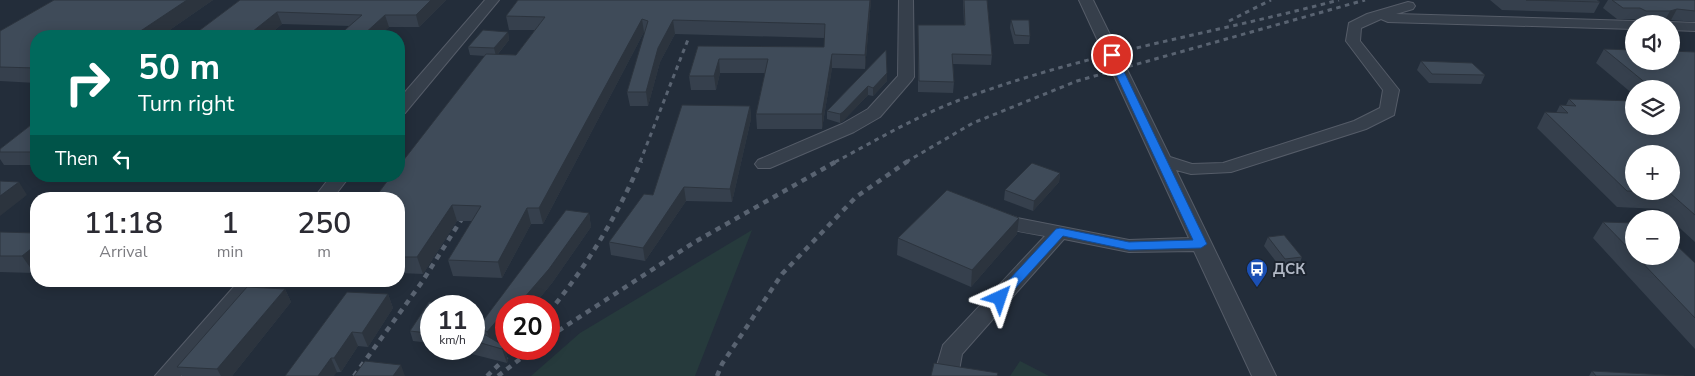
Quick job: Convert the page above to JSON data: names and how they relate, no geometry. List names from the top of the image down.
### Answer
{
  "places": {
    "bus stop": ["ДСК"]
  },
  "page": {
    "map_buttons": ["+", "−"],
    "turn": ["50 m", "Turn right"],
    "then": "Then",
    "eta": [
      "11:18",
      "Arrival",
      "1",
      "min",
      "250",
      "m"
    ],
    "speed": "11 km/h",
    "limit": "20"
  }
}
